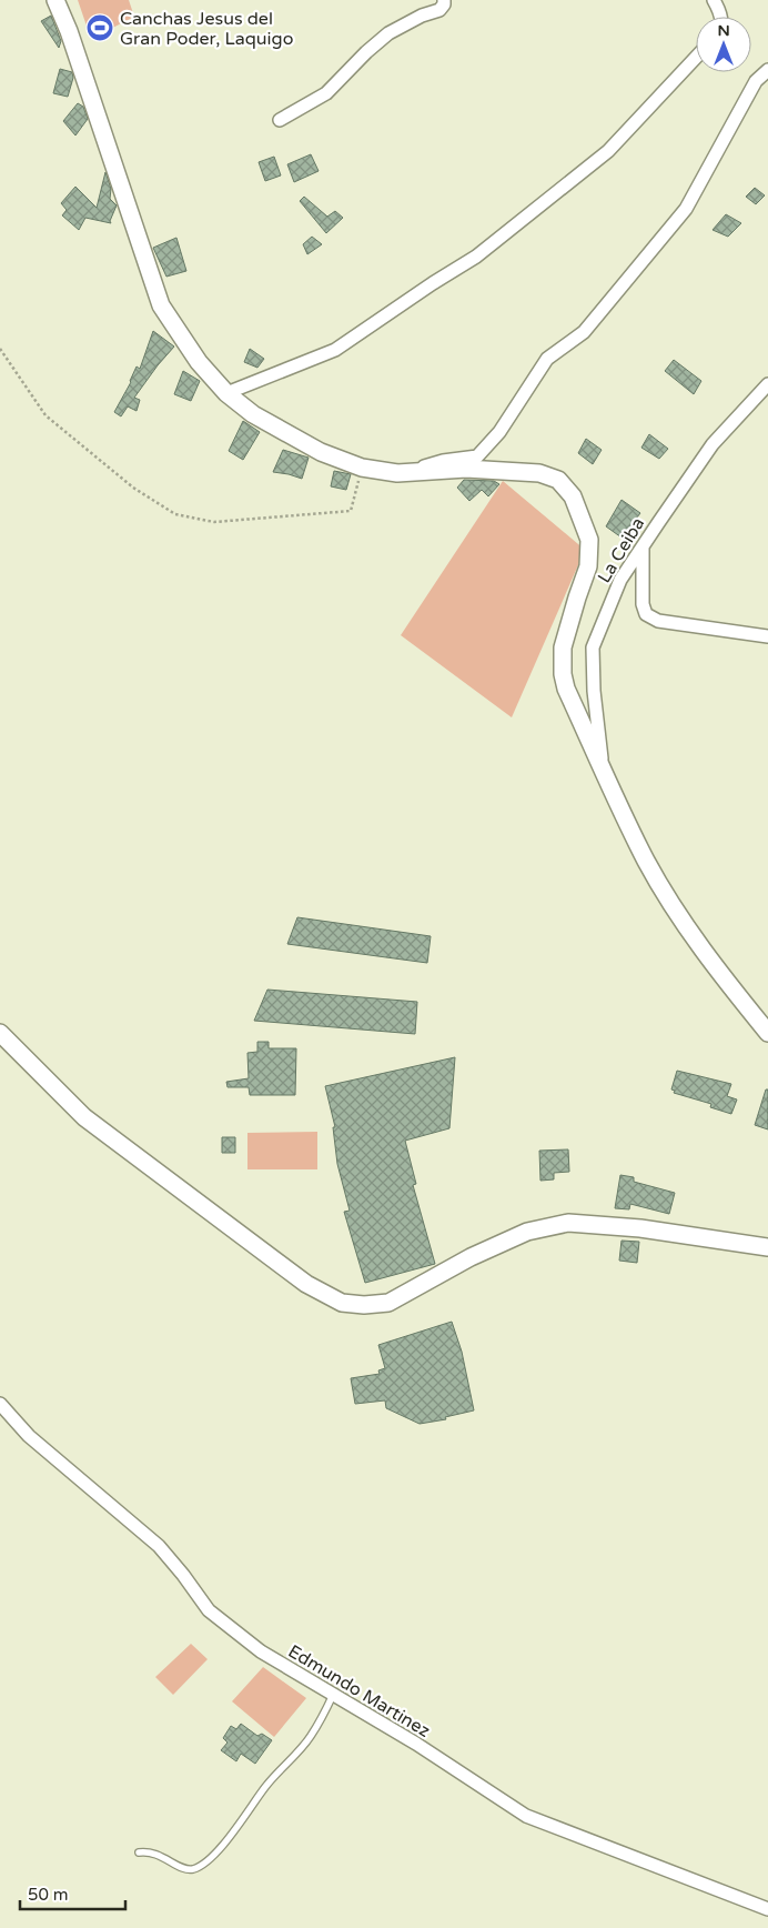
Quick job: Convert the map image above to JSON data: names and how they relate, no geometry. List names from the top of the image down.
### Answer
{
  "streets": {
    "street": ["La Ceiba", "Edmundo Martinez"]
  },
  "places": {
    "sports": ["Canchas Jesus del Gran Poder, Laquigo"]
  },
  "scale_bar": "50 m",
  "north": "top"
}
